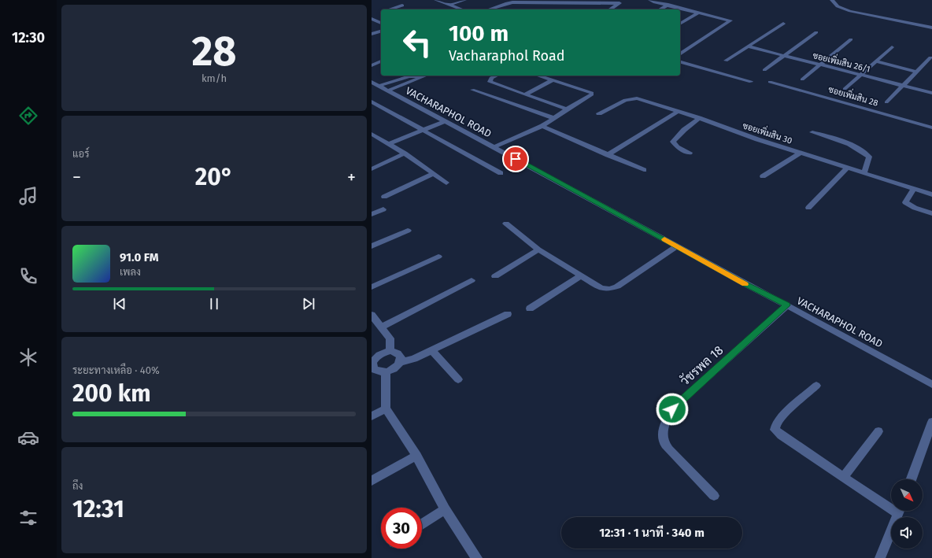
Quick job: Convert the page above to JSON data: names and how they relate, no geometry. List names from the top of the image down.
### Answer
{
  "streets": {
    "street": [
      "ซอยเพิ่มสิน 26/1",
      "ซอยเพิ่มสิน 28",
      "VACHARAPHOL ROAD",
      "ซอยเพิ่มสิน 30",
      "วัชรพล 18"
    ]
  },
  "crossings": [
    ["VACHARAPHOL ROAD", "วัชรพล 18"]
  ],
  "north": "bottom right",
  "page": {
    "tabs": "12:30",
    "tile": [
      ["28", "km/h"],
      "แอร์",
      ["ระยะทางเหลือ · 40%", "200 km"],
      ["ถึง", "12:31"]
    ],
    "turn": ["100 m", "Vacharaphol Road"],
    "heat": ["−", "20°", "+"],
    "song": ["91.0 FM", "เพลง"],
    "limit": "30",
    "trip": "12:31 · 1 นาที · 340 m"
  }
}
